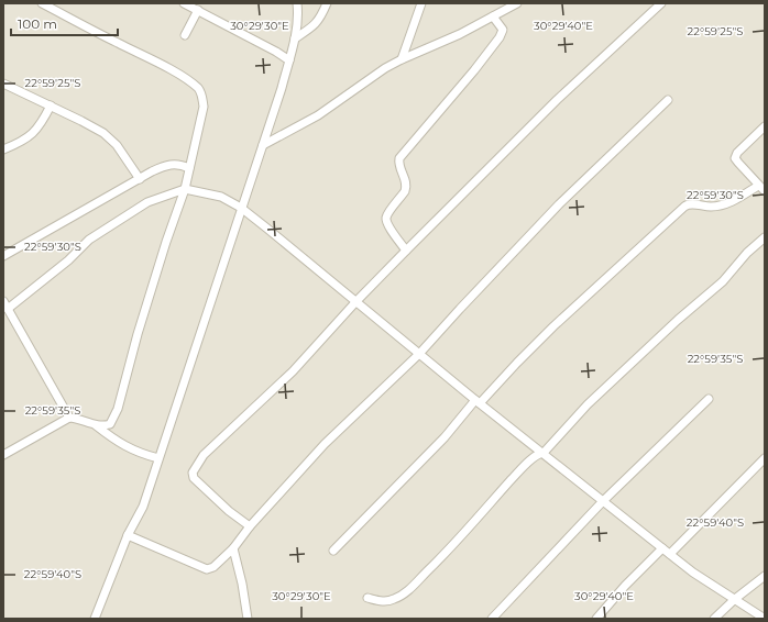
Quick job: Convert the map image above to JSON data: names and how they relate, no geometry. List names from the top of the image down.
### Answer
{
  "scale_bar": "100 m",
  "coordinates": [
    "30°29'30\"E",
    "30°29'40\"E",
    "22°59'25\"S",
    "22°59'30\"S",
    "22°59'35\"S",
    "22°59'40\"S"
  ]
}
